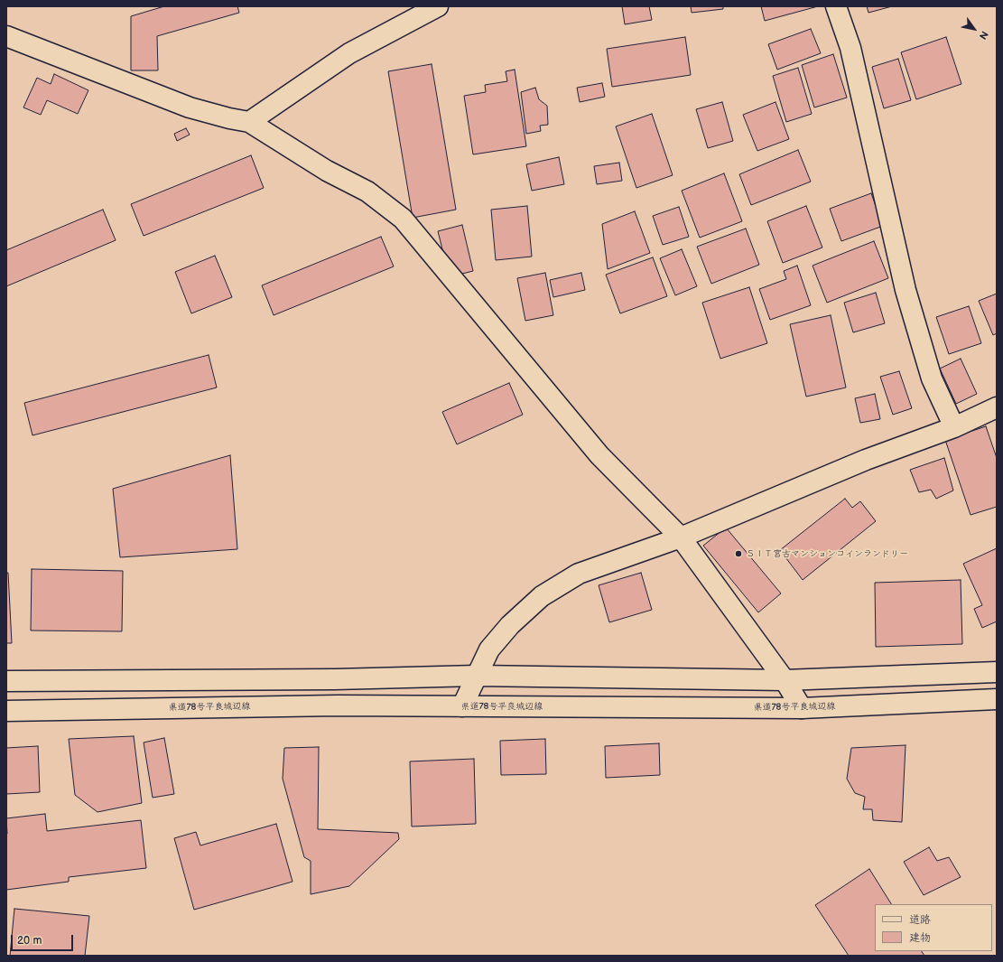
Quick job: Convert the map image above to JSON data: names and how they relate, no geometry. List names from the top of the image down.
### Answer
{
  "streets": {
    "street": ["県道78号平良城辺線"]
  },
  "places": ["ＳＩＴ宮古マンションコインランドリー"],
  "legend": ["道路", "建物"],
  "scale_bar": "20 m",
  "north": "bottom right"
}
